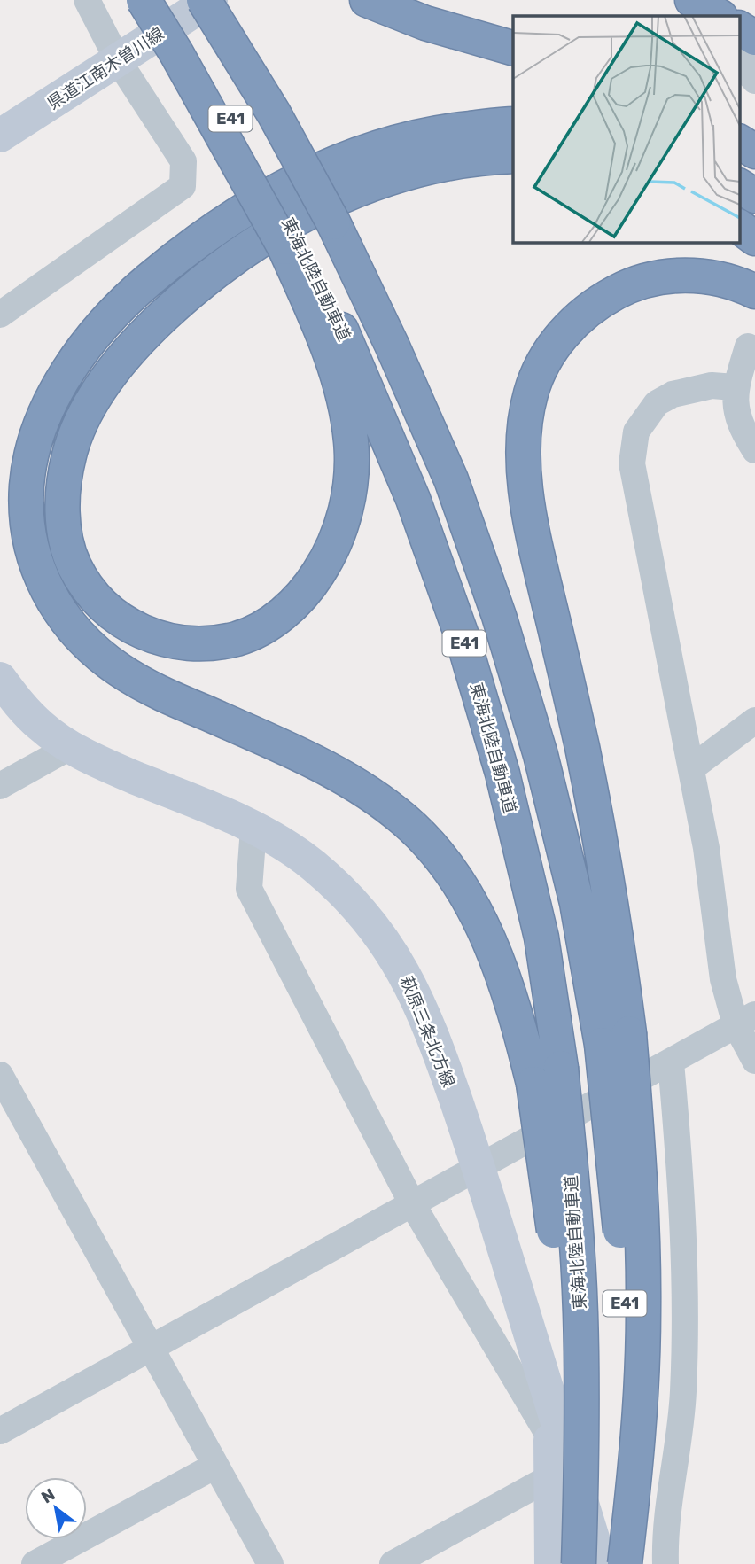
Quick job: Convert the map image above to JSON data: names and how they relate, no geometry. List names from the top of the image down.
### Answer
{
  "streets": {
    "highway": ["E41", "東海北陸自動車道"],
    "main road": ["県道江南木曽川線", "萩原三条北方線"]
  },
  "north": "top left"
}
